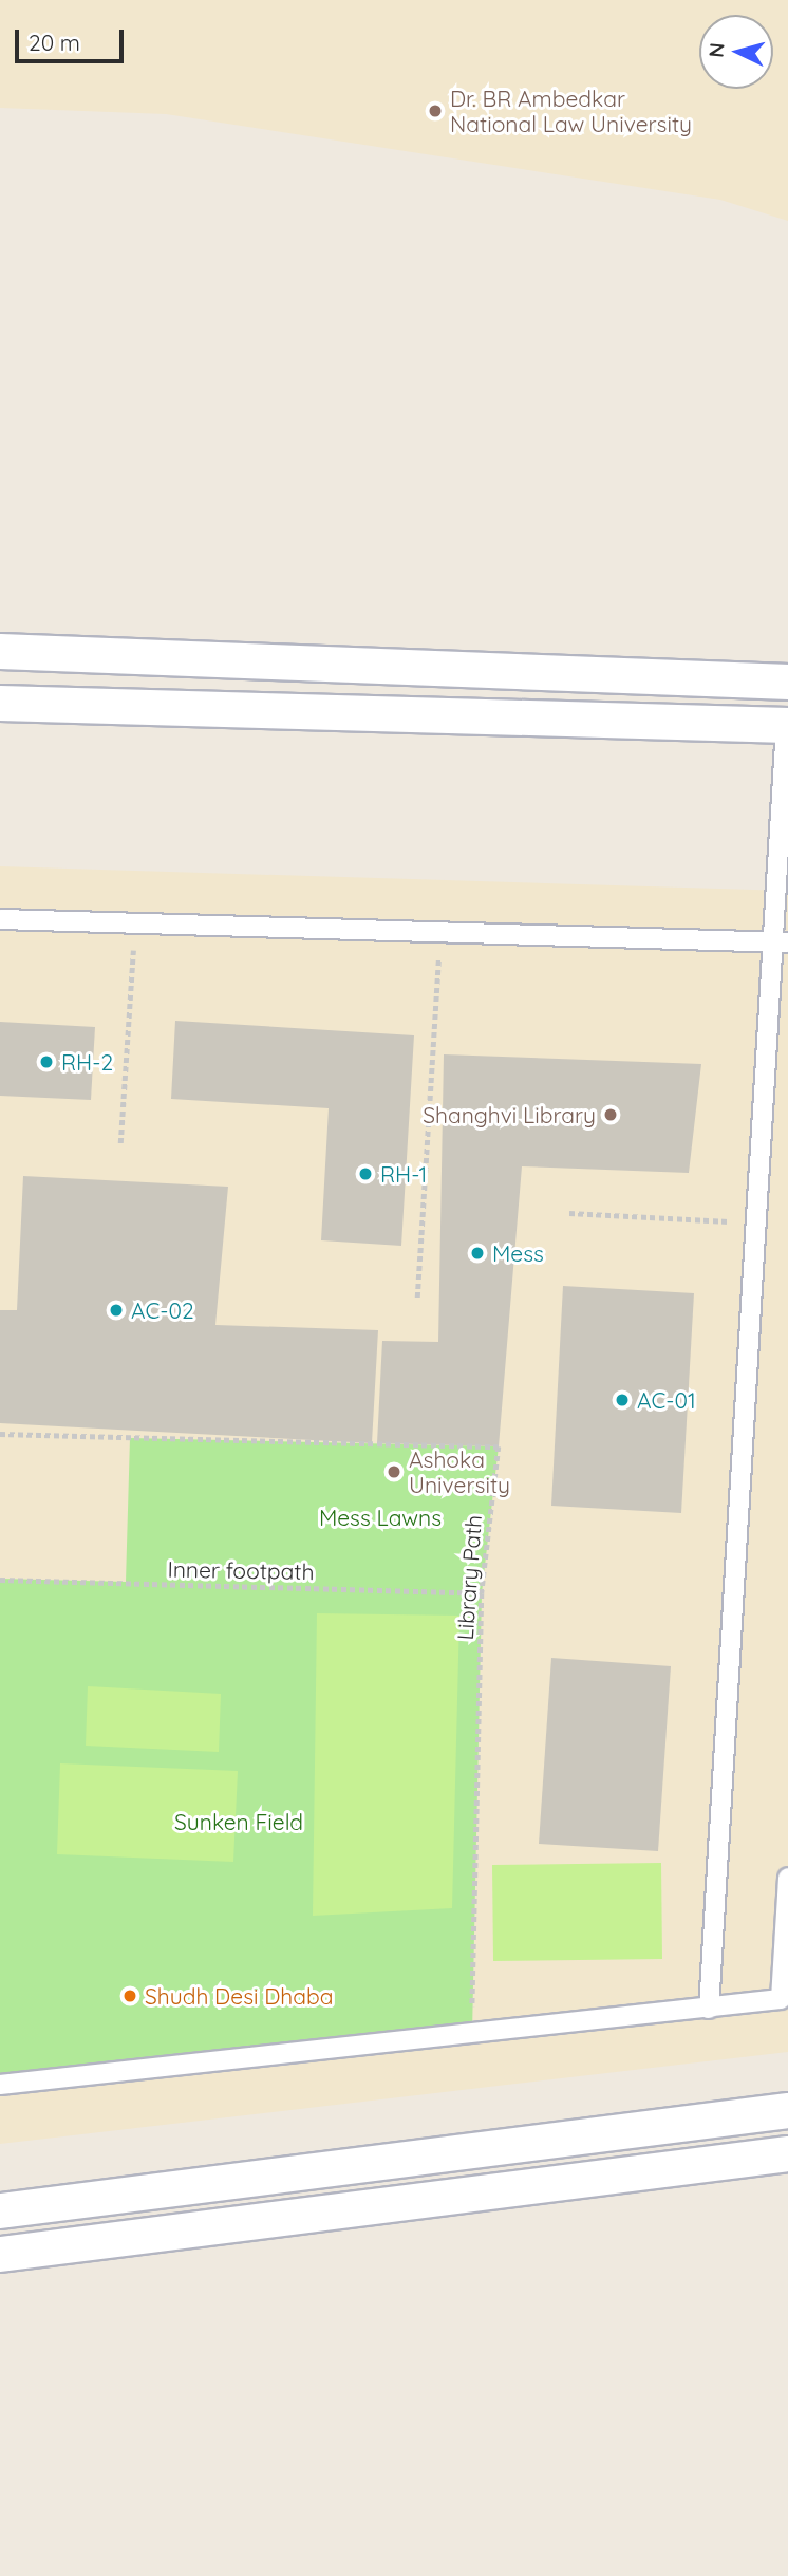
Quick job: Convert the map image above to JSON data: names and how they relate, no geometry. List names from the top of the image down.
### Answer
{
  "streets": {
    "path": ["Inner footpath", "Library Path"]
  },
  "crossings": [
    ["Inner footpath", "Library Path"]
  ],
  "parks": ["Mess Lawns", "Sunken Field"],
  "places": [
    "Dr. BR Ambedkar National Law University",
    "RH-2",
    "Shanghvi Library",
    "RH-1",
    "Mess",
    "AC-02",
    "AC-01",
    "Ashoka University",
    "Shudh Desi Dhaba"
  ],
  "scale_bar": "20 m",
  "north": "left"
}
